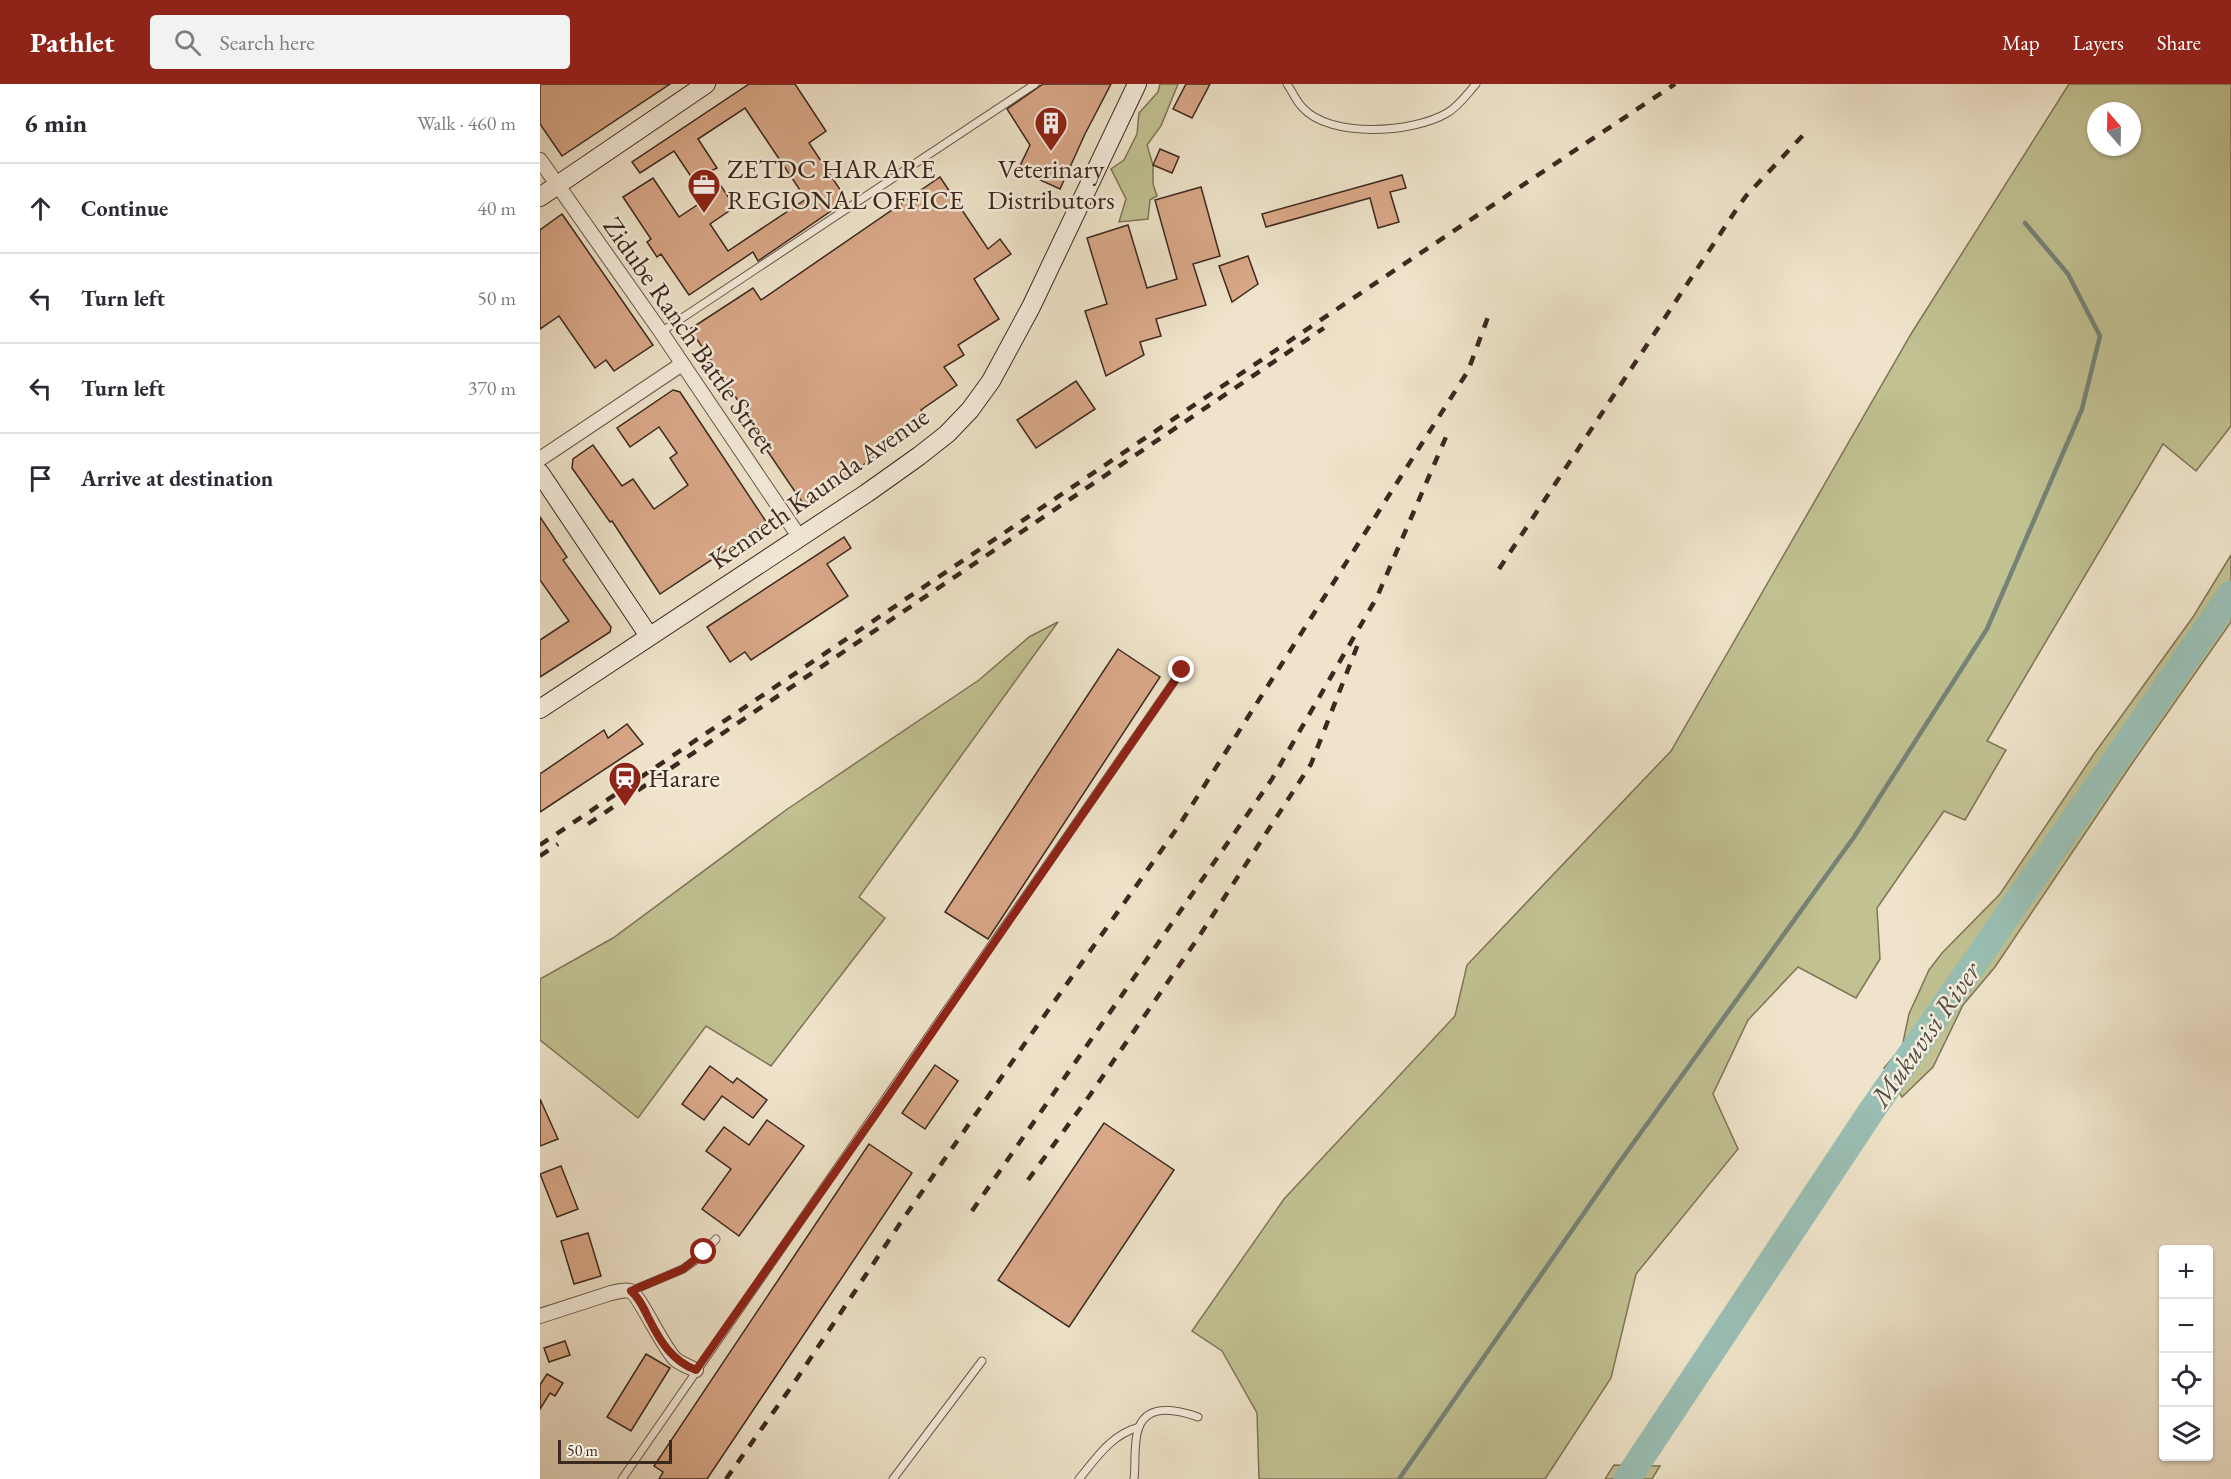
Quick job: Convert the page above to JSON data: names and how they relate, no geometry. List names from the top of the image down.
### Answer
{
  "streets": {
    "main road": ["Kenneth Kaunda Avenue"],
    "street": ["Zidube Ranch Battle Street"]
  },
  "crossings": [
    ["Zidube Ranch Battle Street", "Kenneth Kaunda Avenue"]
  ],
  "water": ["Mukuvisi River"],
  "places": {
    "building": ["Veterinary Distributors"],
    "office": ["ZETDC HARARE REGIONAL OFFICE"],
    "station": ["Harare"]
  },
  "scale_bar": "50 m",
  "north": "top",
  "page": {
    "header": "Pathlet",
    "search": "Search here",
    "nav": ["Map", "Layers", "Share"],
    "heading": ["6 min", "Walk · 460 m"],
    "list": [
      ["Continue", "40 m"],
      ["Turn left", "50 m"],
      ["Turn left", "370 m"],
      "Arrive at destination"
    ],
    "map_buttons": ["+", "−"],
    "scale": "50 m"
  }
}
